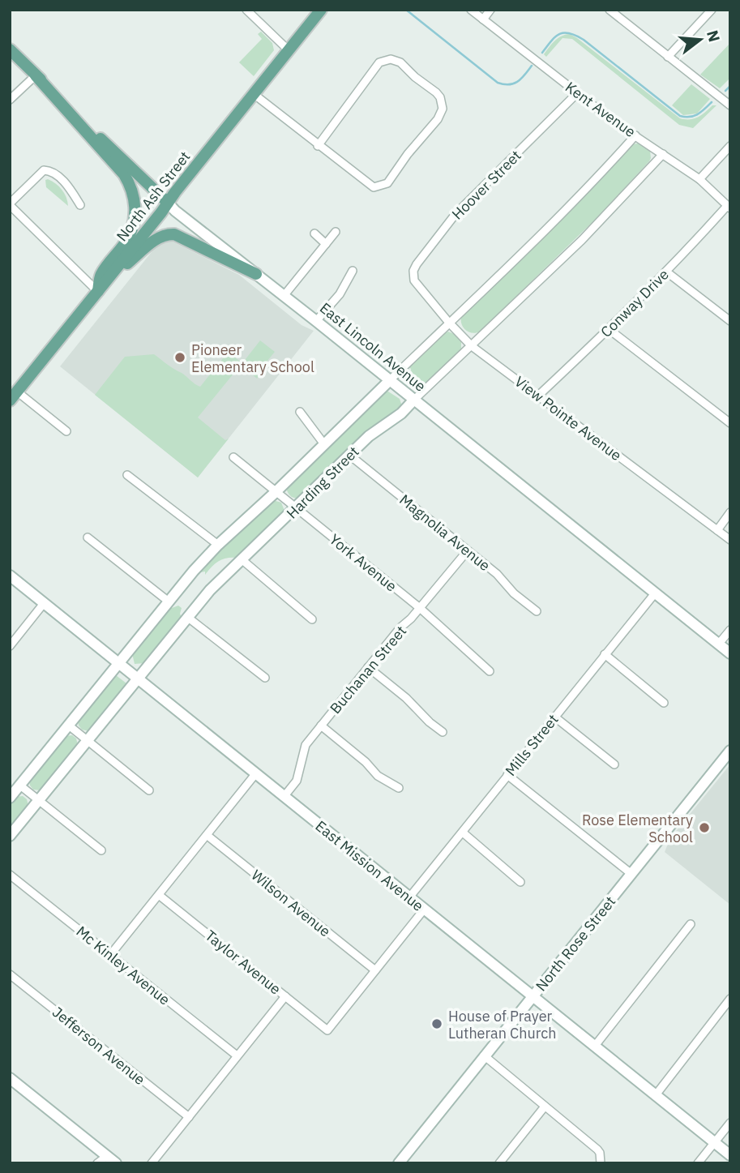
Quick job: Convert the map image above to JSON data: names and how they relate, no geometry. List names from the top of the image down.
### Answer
{
  "streets": {
    "main road": [
      "North Ash Street",
      "East Lincoln Avenue",
      "Harding Street",
      "East Mission Avenue",
      "North Rose Street"
    ],
    "street": [
      "Kent Avenue",
      "Hoover Street",
      "Conway Drive",
      "View Pointe Avenue",
      "Magnolia Avenue",
      "York Avenue",
      "Buchanan Street",
      "Mills Street",
      "Wilson Avenue",
      "Taylor Avenue",
      "Mc Kinley Avenue",
      "Jefferson Avenue"
    ]
  },
  "crossings": [
    ["Kent Avenue", "Hoover Street"],
    ["Kent Avenue", "Conway Drive"],
    ["Kent Avenue", "Harding Street"],
    ["Hoover Street", "View Pointe Avenue"],
    ["North Ash Street", "East Lincoln Avenue"],
    ["Conway Drive", "View Pointe Avenue"],
    ["East Lincoln Avenue", "Harding Street"],
    ["East Lincoln Avenue", "Mills Street"],
    ["View Pointe Avenue", "Harding Street"],
    ["Harding Street", "Magnolia Avenue"],
    ["Harding Street", "York Avenue"],
    ["Harding Street", "East Mission Avenue"],
    ["Magnolia Avenue", "Buchanan Street"],
    ["York Avenue", "Buchanan Street"],
    ["Buchanan Street", "East Mission Avenue"],
    ["Mills Street", "East Mission Avenue"],
    ["East Mission Avenue", "North Rose Street"],
    ["Wilson Avenue", "Taylor Avenue"]
  ],
  "places": ["Pioneer Elementary School", "Rose Elementary School", "House of Prayer Lutheran Church"],
  "north": "right"
}
